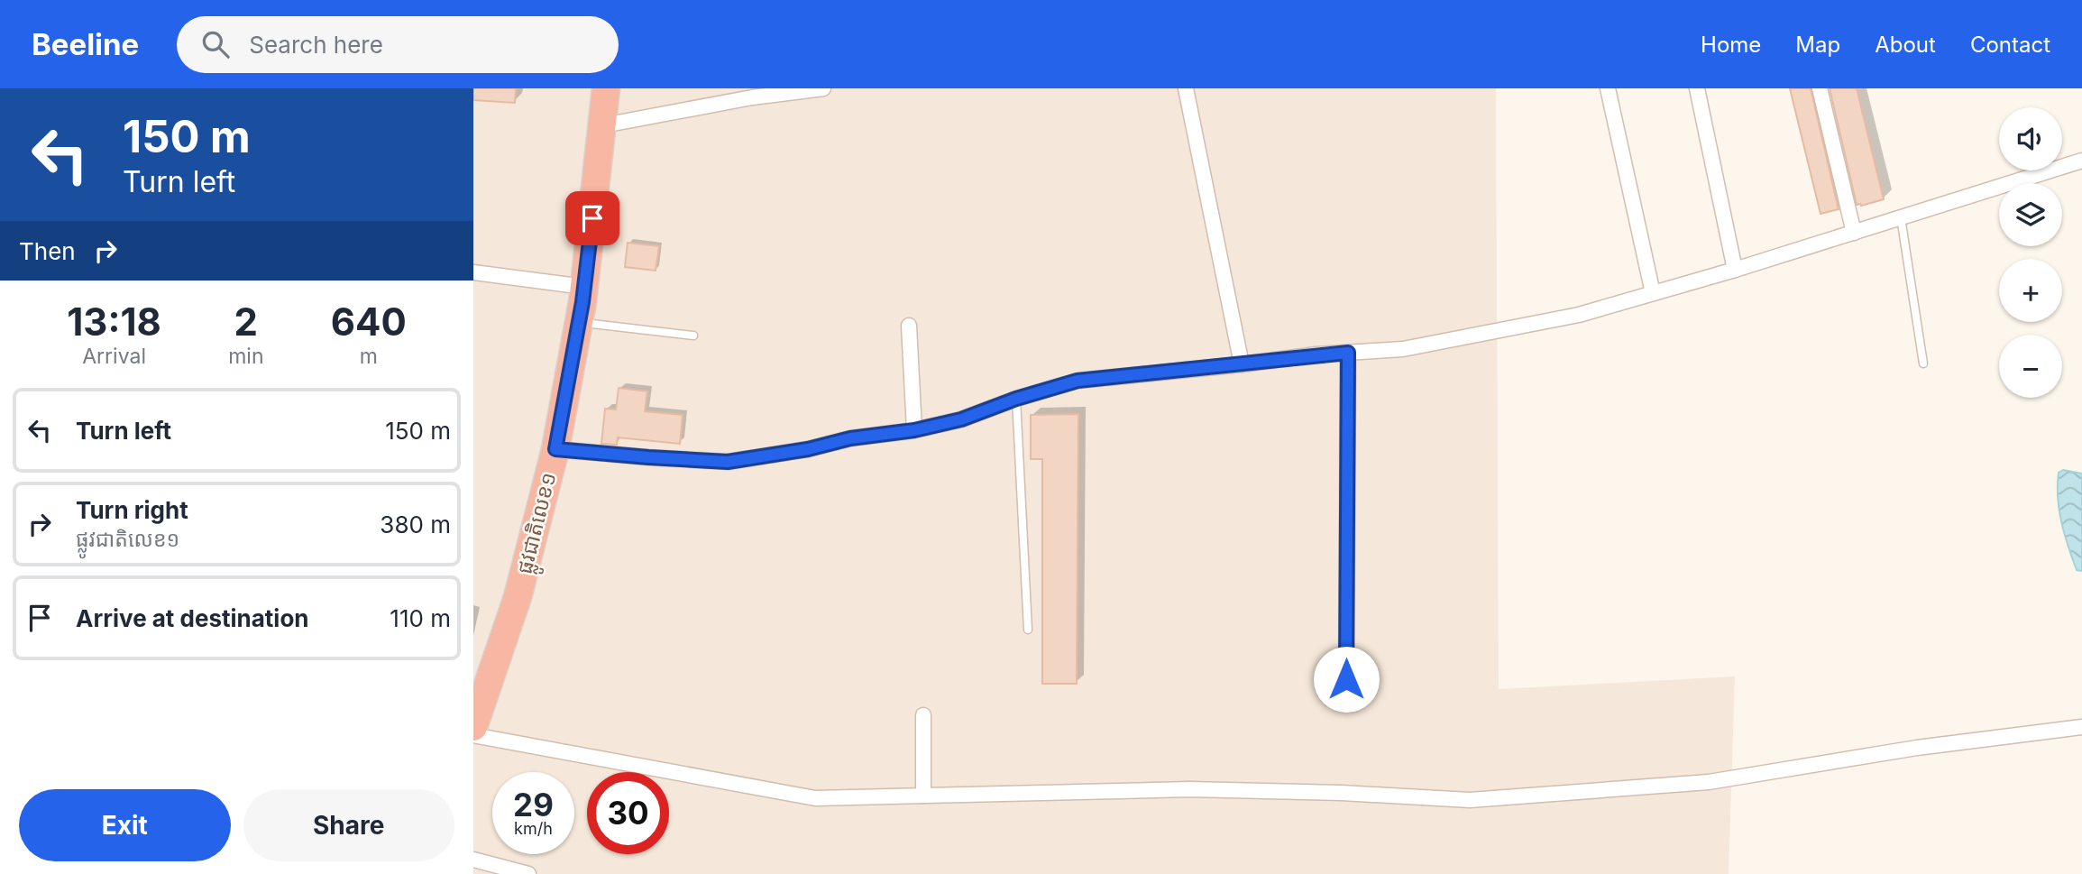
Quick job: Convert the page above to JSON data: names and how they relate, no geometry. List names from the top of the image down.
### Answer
{
  "streets": {
    "highway": ["ផ្លូវជាតិលេខ១"]
  },
  "page": {
    "header": "Beeline",
    "search": "Search here",
    "nav": [
      "Home",
      "Map",
      "About",
      "Contact"
    ],
    "turn": ["150 m", "Turn left"],
    "map_buttons": ["+", "−"],
    "then": "Then",
    "eta": [
      "13:18",
      "Arrival",
      "2",
      "min",
      "640",
      "m"
    ],
    "list": [
      {
        "name": "Turn left",
        "value": "150 m"
      },
      {
        "name": "Turn right",
        "note": "ផ្លូវជាតិលេខ១",
        "value": "380 m"
      },
      {
        "name": "Arrive at destination",
        "value": "110 m"
      }
    ],
    "speed": "29 km/h",
    "limit": "30",
    "buttons": ["Exit", "Share"]
  }
}
